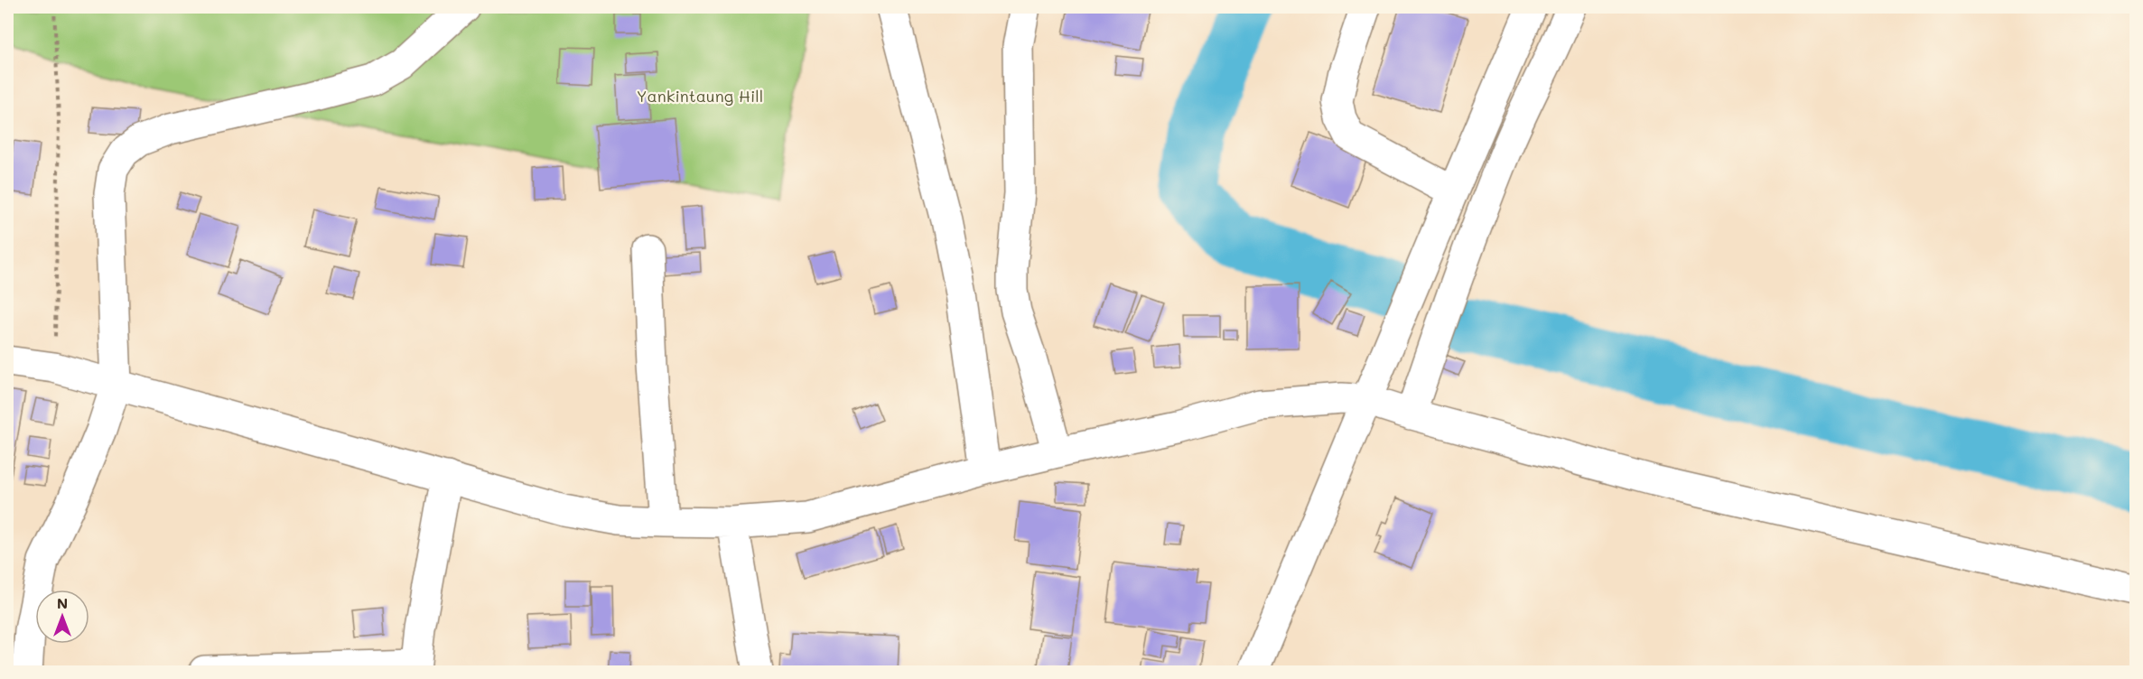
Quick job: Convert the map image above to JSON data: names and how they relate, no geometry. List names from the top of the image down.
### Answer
{
  "parks": ["Yankintaung Hill"],
  "north": "top"
}
